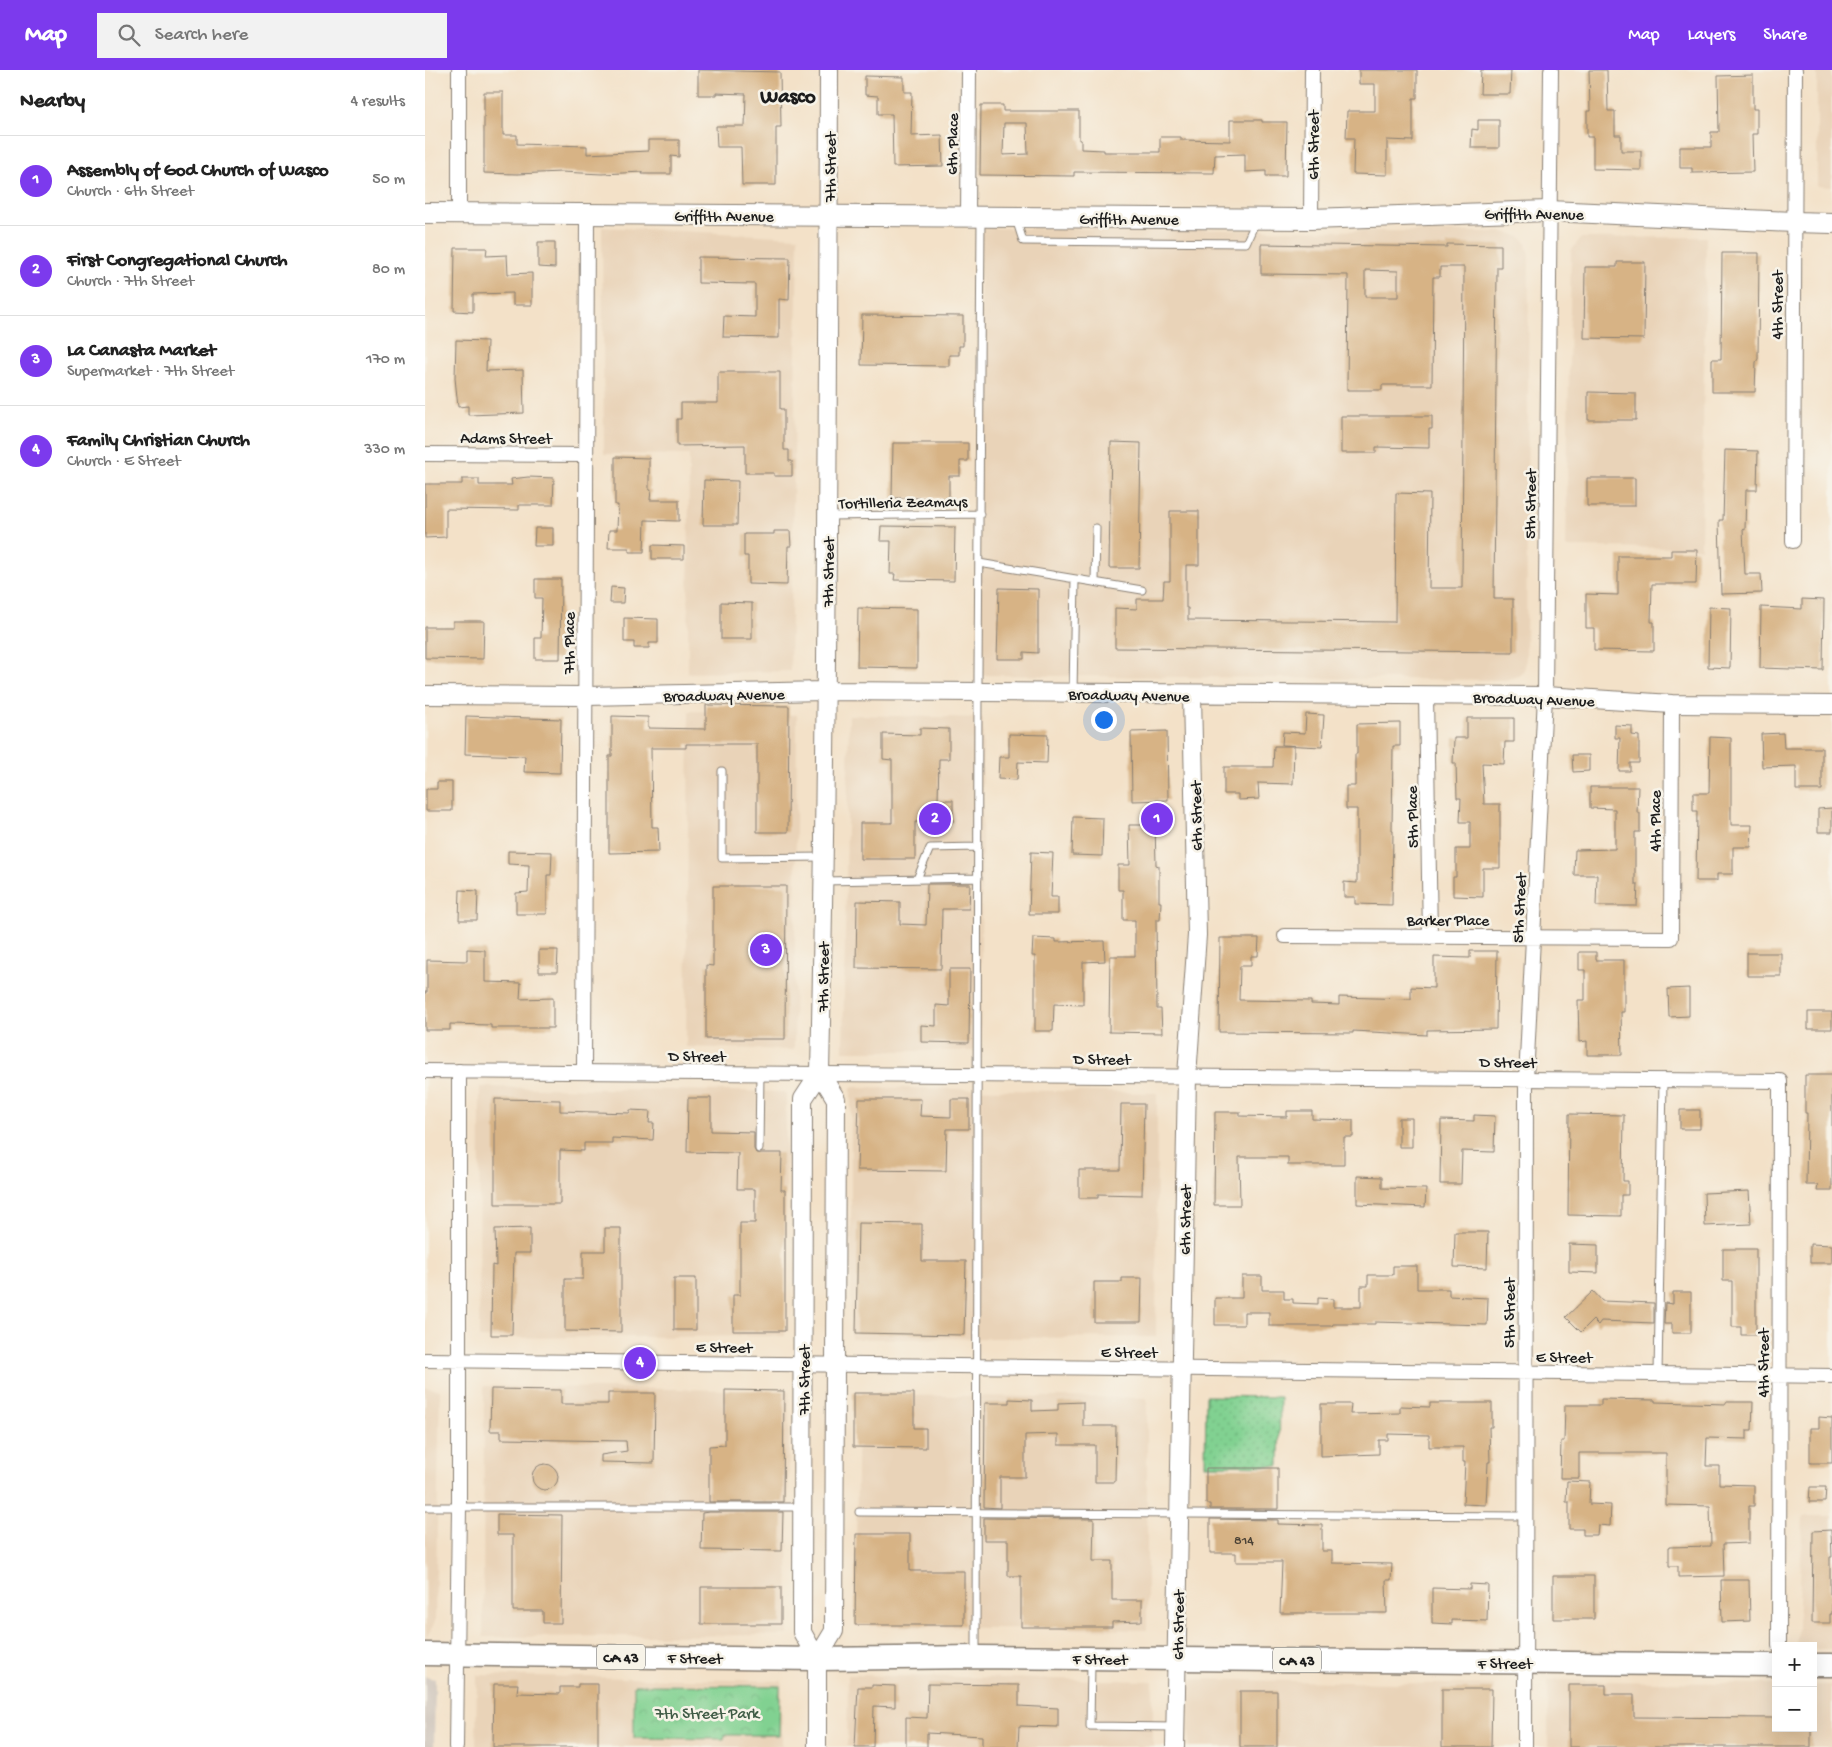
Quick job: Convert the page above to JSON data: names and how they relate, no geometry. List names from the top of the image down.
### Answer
{
  "streets": {
    "main road": ["Griffith Avenue", "CA 43", "F Street"],
    "street": [
      "6th Place",
      "6th Street",
      "7th Street",
      "4th Street",
      "Adams Street",
      "5th Street",
      "7th Place",
      "Broadway Avenue",
      "5th Place",
      "4th Place",
      "Barker Place",
      "D Street",
      "E Street"
    ],
    "lane": ["Tortilleria Zeamays"]
  },
  "crossings": [
    ["6th Place", "Griffith Avenue"],
    ["6th Street", "Griffith Avenue"],
    ["6th Street", "Broadway Avenue"],
    ["6th Street", "D Street"],
    ["6th Street", "E Street"],
    ["6th Street", "F Street"],
    ["7th Street", "Griffith Avenue"],
    ["7th Street", "Tortilleria Zeamays"],
    ["7th Street", "Broadway Avenue"],
    ["7th Street", "D Street"],
    ["7th Street", "E Street"],
    ["7th Street", "F Street"],
    ["Griffith Avenue", "4th Street"],
    ["Griffith Avenue", "5th Street"],
    ["Griffith Avenue", "7th Place"],
    ["4th Street", "D Street"],
    ["4th Street", "E Street"],
    ["Adams Street", "7th Place"],
    ["5th Street", "Broadway Avenue"],
    ["5th Street", "Barker Place"],
    ["5th Street", "D Street"],
    ["5th Street", "E Street"],
    ["5th Street", "F Street"],
    ["7th Place", "Broadway Avenue"],
    ["7th Place", "D Street"],
    ["Broadway Avenue", "5th Place"],
    ["Broadway Avenue", "4th Place"],
    ["5th Place", "Barker Place"],
    ["4th Place", "Barker Place"]
  ],
  "districts": ["Wasco"],
  "parks": ["7th Street Park"],
  "house_numbers": ["814"],
  "page": {
    "header": "Map",
    "search": "Search here",
    "nav": ["Map", "Layers", "Share"],
    "heading": ["Nearby", "4 results"],
    "list": [
      {
        "mark": "1",
        "name": "Assembly of God Church of Wasco",
        "note": "Church · 6th Street",
        "value": "50 m"
      },
      {
        "mark": "2",
        "name": "First Congregational Church",
        "note": "Church · 7th Street",
        "value": "80 m"
      },
      {
        "mark": "3",
        "name": "La Canasta Market",
        "note": "Supermarket · 7th Street",
        "value": "170 m"
      },
      {
        "mark": "4",
        "name": "Family Christian Church",
        "note": "Church · E Street",
        "value": "330 m"
      }
    ],
    "pins": [
      "1",
      "2",
      "3",
      "4"
    ],
    "map_buttons": ["+", "−"]
  }
}
